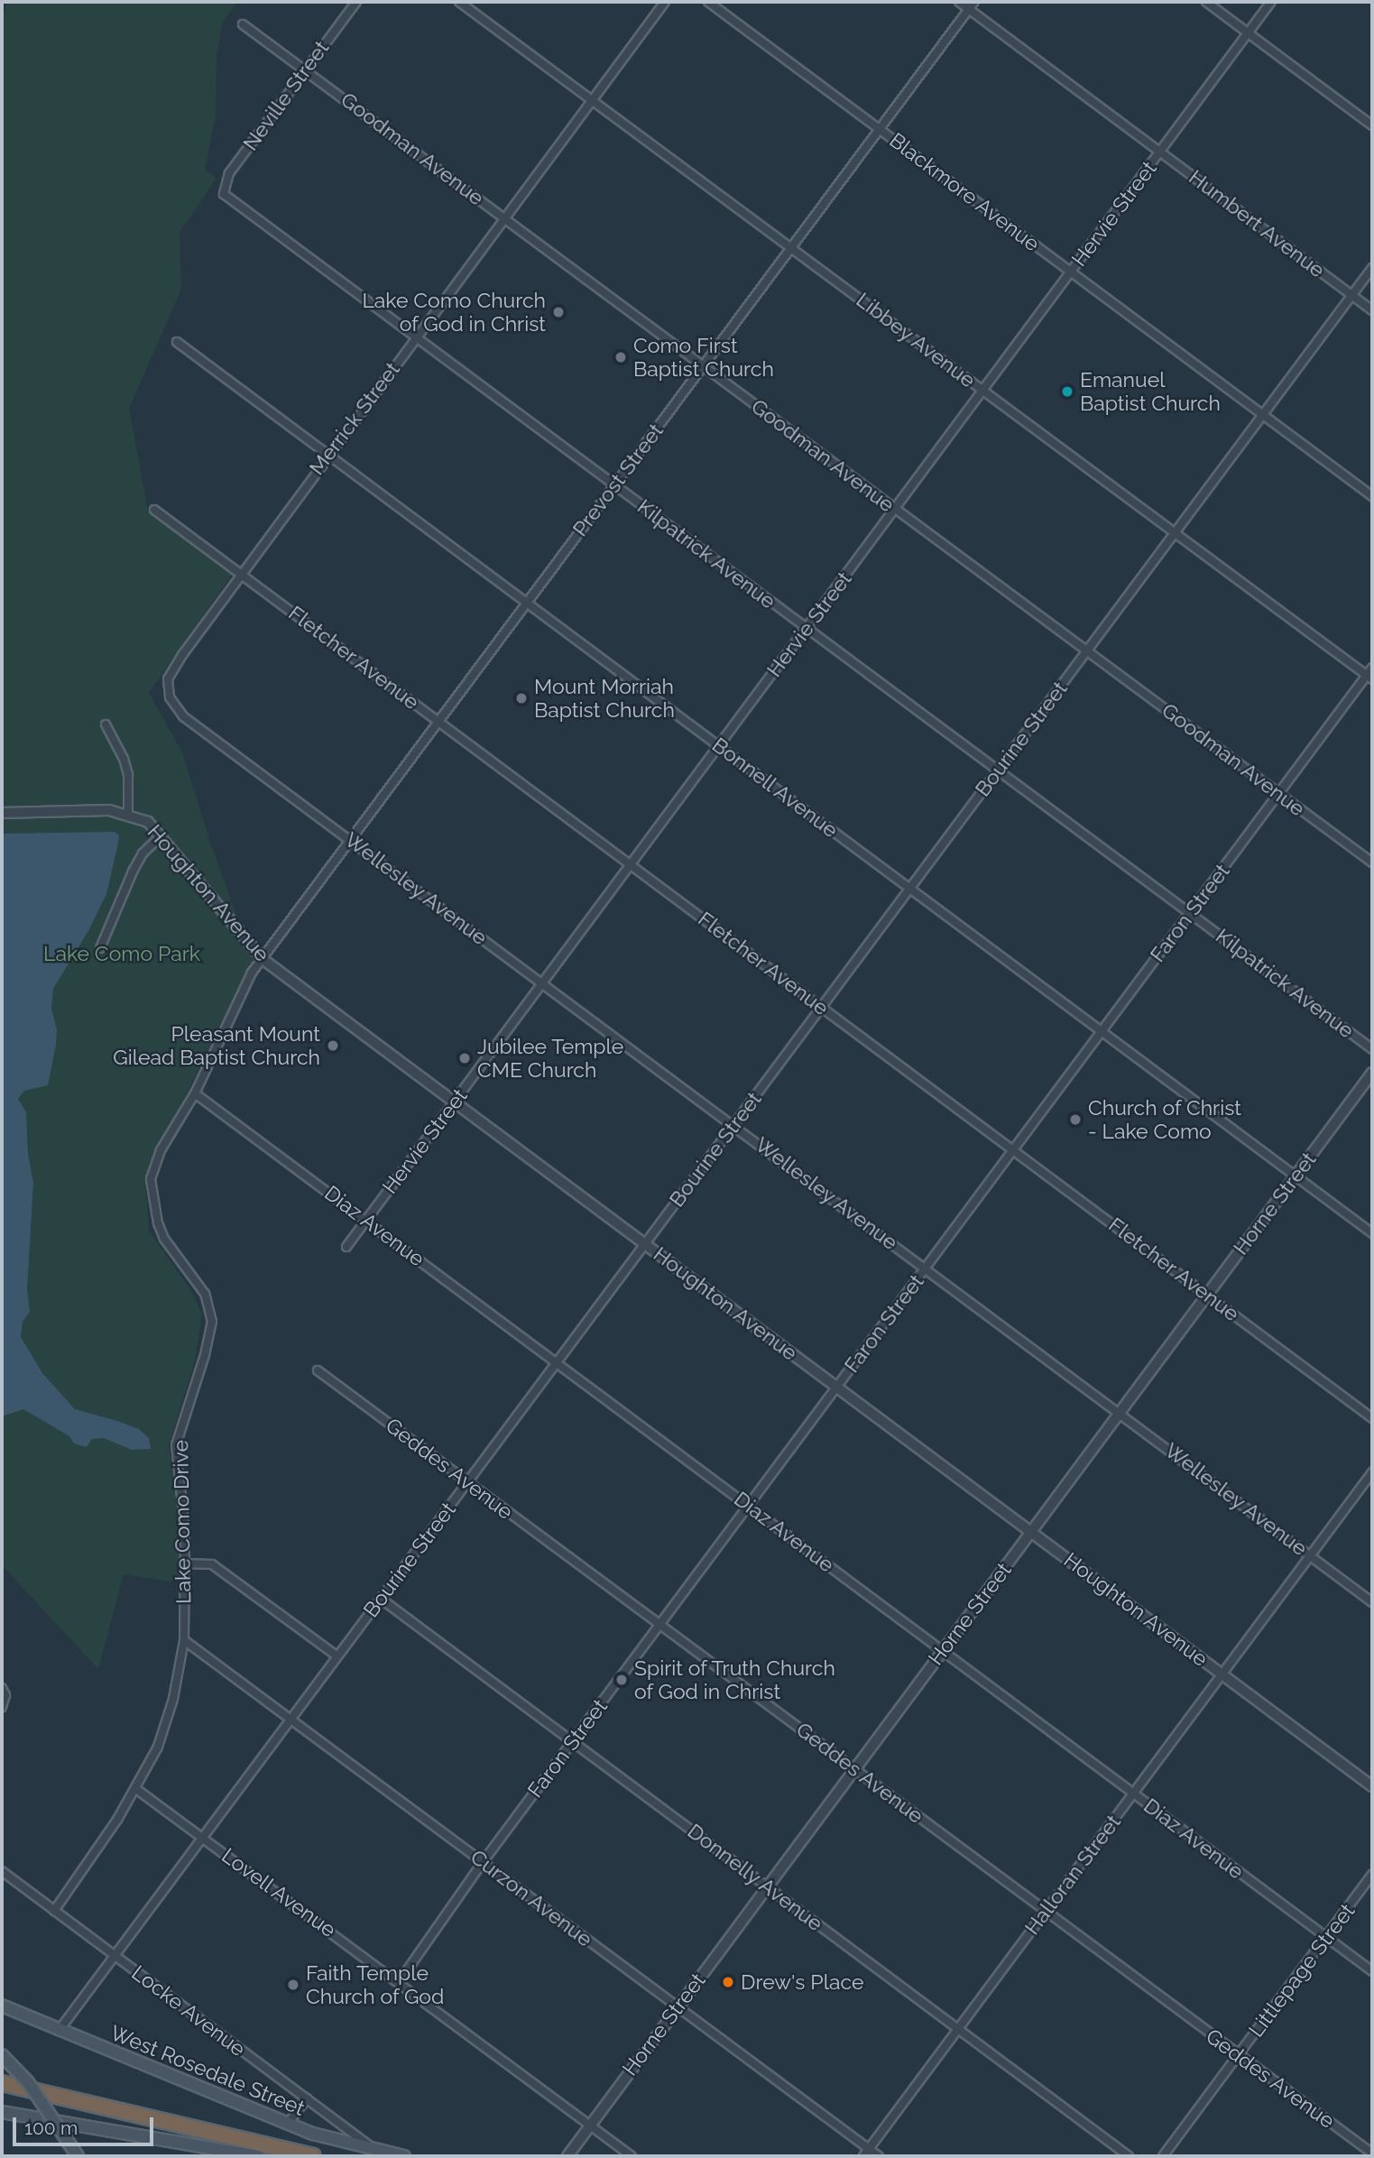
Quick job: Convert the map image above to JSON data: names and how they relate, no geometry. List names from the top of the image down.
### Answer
{
  "streets": {
    "main road": ["West Rosedale Street"],
    "street": [
      "Neville Street",
      "Goodman Avenue",
      "Blackmore Avenue",
      "Hervie Street",
      "Humbert Avenue",
      "Libbey Avenue",
      "Merrick Street",
      "Prevost Street",
      "Kilpatrick Avenue",
      "Fletcher Avenue",
      "Bourine Street",
      "Bonnell Avenue",
      "Wellesley Avenue",
      "Houghton Avenue",
      "Faron Street",
      "Horne Street",
      "Diaz Avenue",
      "Geddes Avenue",
      "Lake Como Drive",
      "Halloran Street",
      "Donnelly Avenue",
      "Lovell Avenue",
      "Curzon Avenue",
      "Littlepage Street",
      "Locke Avenue"
    ]
  },
  "crossings": [
    ["Neville Street", "Goodman Avenue"],
    ["Neville Street", "Kilpatrick Avenue"],
    ["Goodman Avenue", "Hervie Street"],
    ["Goodman Avenue", "Merrick Street"],
    ["Goodman Avenue", "Prevost Street"],
    ["Goodman Avenue", "Bourine Street"],
    ["Goodman Avenue", "Faron Street"],
    ["Blackmore Avenue", "Hervie Street"],
    ["Blackmore Avenue", "Prevost Street"],
    ["Blackmore Avenue", "Bourine Street"],
    ["Hervie Street", "Humbert Avenue"],
    ["Hervie Street", "Libbey Avenue"],
    ["Hervie Street", "Kilpatrick Avenue"],
    ["Hervie Street", "Fletcher Avenue"],
    ["Hervie Street", "Bonnell Avenue"],
    ["Hervie Street", "Wellesley Avenue"],
    ["Hervie Street", "Houghton Avenue"],
    ["Hervie Street", "Diaz Avenue"],
    ["Humbert Avenue", "Prevost Street"],
    ["Humbert Avenue", "Bourine Street"],
    ["Libbey Avenue", "Merrick Street"],
    ["Libbey Avenue", "Prevost Street"],
    ["Libbey Avenue", "Bourine Street"],
    ["Libbey Avenue", "Faron Street"],
    ["Merrick Street", "Kilpatrick Avenue"],
    ["Merrick Street", "Fletcher Avenue"],
    ["Merrick Street", "Bonnell Avenue"],
    ["Merrick Street", "Wellesley Avenue"],
    ["Prevost Street", "Kilpatrick Avenue"],
    ["Prevost Street", "Fletcher Avenue"],
    ["Prevost Street", "Bonnell Avenue"],
    ["Prevost Street", "Wellesley Avenue"],
    ["Prevost Street", "Houghton Avenue"],
    ["Prevost Street", "Lake Como Drive"],
    ["Kilpatrick Avenue", "Bourine Street"],
    ["Kilpatrick Avenue", "Faron Street"],
    ["Fletcher Avenue", "Bourine Street"],
    ["Fletcher Avenue", "Faron Street"],
    ["Fletcher Avenue", "Horne Street"],
    ["Bourine Street", "Bonnell Avenue"],
    ["Bourine Street", "Wellesley Avenue"],
    ["Bourine Street", "Houghton Avenue"],
    ["Bourine Street", "Diaz Avenue"],
    ["Bourine Street", "Geddes Avenue"],
    ["Bourine Street", "Donnelly Avenue"],
    ["Bourine Street", "Lovell Avenue"],
    ["Bourine Street", "Curzon Avenue"],
    ["Bourine Street", "Locke Avenue"],
    ["Bourine Street", "West Rosedale Street"],
    ["Bonnell Avenue", "Faron Street"],
    ["Bonnell Avenue", "Horne Street"],
    ["Wellesley Avenue", "Faron Street"],
    ["Wellesley Avenue", "Horne Street"],
    ["Wellesley Avenue", "Halloran Street"],
    ["Houghton Avenue", "Faron Street"],
    ["Houghton Avenue", "Horne Street"],
    ["Houghton Avenue", "Lake Como Drive"],
    ["Houghton Avenue", "Halloran Street"],
    ["Faron Street", "Diaz Avenue"],
    ["Faron Street", "Geddes Avenue"],
    ["Faron Street", "Donnelly Avenue"],
    ["Faron Street", "Lovell Avenue"],
    ["Faron Street", "Curzon Avenue"],
    ["Horne Street", "Diaz Avenue"],
    ["Horne Street", "Geddes Avenue"],
    ["Horne Street", "Donnelly Avenue"],
    ["Horne Street", "Lovell Avenue"],
    ["Horne Street", "Curzon Avenue"],
    ["Diaz Avenue", "Lake Como Drive"],
    ["Diaz Avenue", "Halloran Street"],
    ["Diaz Avenue", "Littlepage Street"],
    ["Geddes Avenue", "Halloran Street"],
    ["Geddes Avenue", "Littlepage Street"],
    ["Lake Como Drive", "Lovell Avenue"],
    ["Lake Como Drive", "Curzon Avenue"],
    ["Lake Como Drive", "Locke Avenue"],
    ["Halloran Street", "Donnelly Avenue"],
    ["Halloran Street", "Curzon Avenue"],
    ["Locke Avenue", "West Rosedale Street"]
  ],
  "parks": ["Lake Como Park"],
  "places": [
    "Lake Como Church of God in Christ",
    "Como First Baptist Church",
    "Emanuel Baptist Church",
    "Mount Morriah Baptist Church",
    "Pleasant Mount Gilead Baptist Church",
    "Jubilee Temple CME Church",
    "Church of Christ - Lake Como",
    "Spirit of Truth Church of God in Christ",
    "Drew's Place",
    "Faith Temple Church of God"
  ],
  "scale_bar": "100 m"
}
